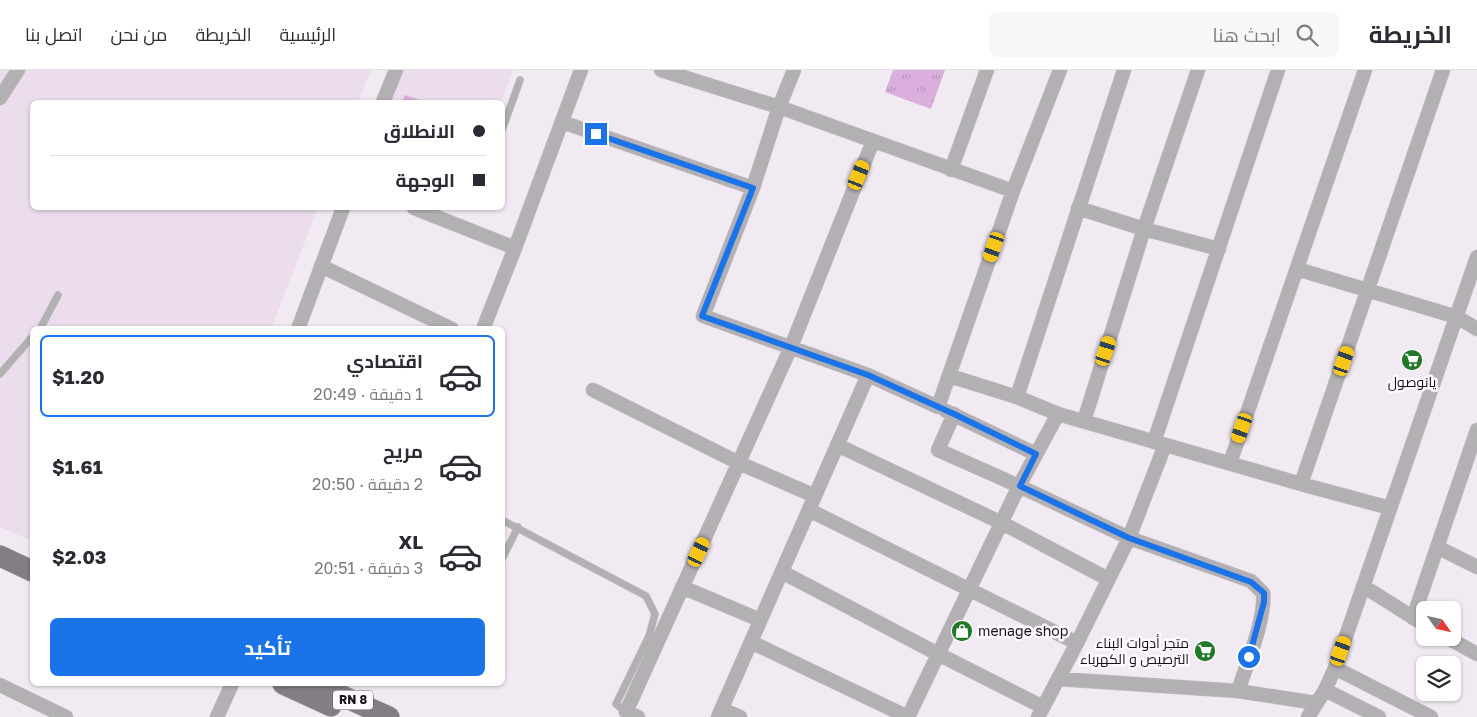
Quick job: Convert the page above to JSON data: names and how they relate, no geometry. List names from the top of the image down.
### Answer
{
  "streets": {
    "main road": ["RN 8"]
  },
  "places": {
    "supermarket": ["يانوصول", "متجر أدوات البناء الترصيص و الكهرباء"],
    "shop": ["menage shop"]
  },
  "north": "bottom right",
  "page": {
    "header": "الخريطة",
    "search": "ابحث هنا",
    "nav": [
      "الرئيسية",
      "الخريطة",
      "من نحن",
      "اتصل بنا"
    ],
    "banner": ["الانطلاق", "الوجهة"],
    "list": [
      {
        "name": "اقتصادي",
        "note": "1 دقيقة · 20:49",
        "value": "$1.20"
      },
      {
        "name": "مريح",
        "note": "2 دقيقة · 20:50",
        "value": "$1.61"
      },
      {
        "name": "XL",
        "note": "3 دقيقة · 20:51",
        "value": "$2.03"
      }
    ],
    "buttons": "تأكيد"
  }
}
